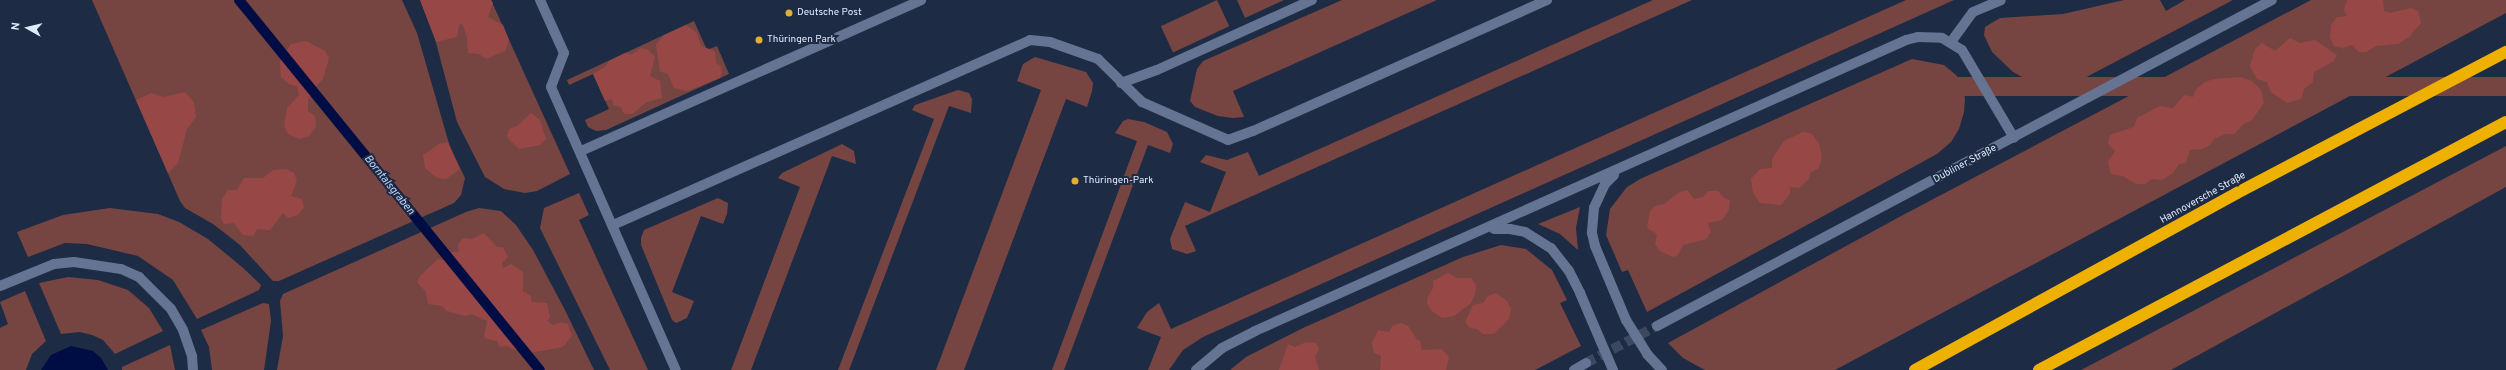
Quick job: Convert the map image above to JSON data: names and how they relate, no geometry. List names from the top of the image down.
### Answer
{
  "streets": {
    "highway": ["Hannoversche Straße"],
    "street": ["Dubliner Straße"]
  },
  "water": ["Borntalsgraben"],
  "places": ["Deutsche Post", "Thüringen Park", "Thüringen-Park"],
  "north": "left"
}
